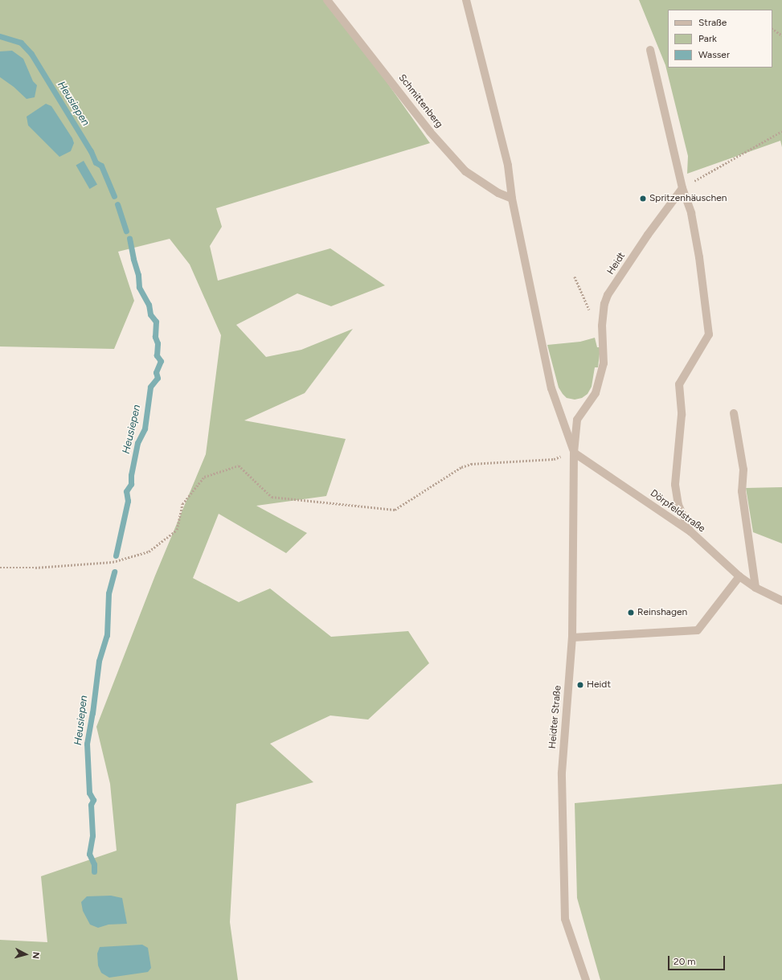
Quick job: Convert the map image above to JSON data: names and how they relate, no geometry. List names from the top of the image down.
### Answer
{
  "streets": {
    "street": [
      "Schmittenberg",
      "Heidt",
      "Dörpfeldstraße",
      "Heidter Straße"
    ]
  },
  "crossings": [
    ["Heidt", "Dörpfeldstraße"],
    ["Heidt", "Heidter Straße"],
    ["Dörpfeldstraße", "Heidter Straße"]
  ],
  "water": ["Heusiepen"],
  "places": ["Spritzenhäuschen", "Reinshagen", "Heidt"],
  "legend": ["Straße", "Park", "Wasser"],
  "scale_bar": "20 m",
  "north": "right"
}
